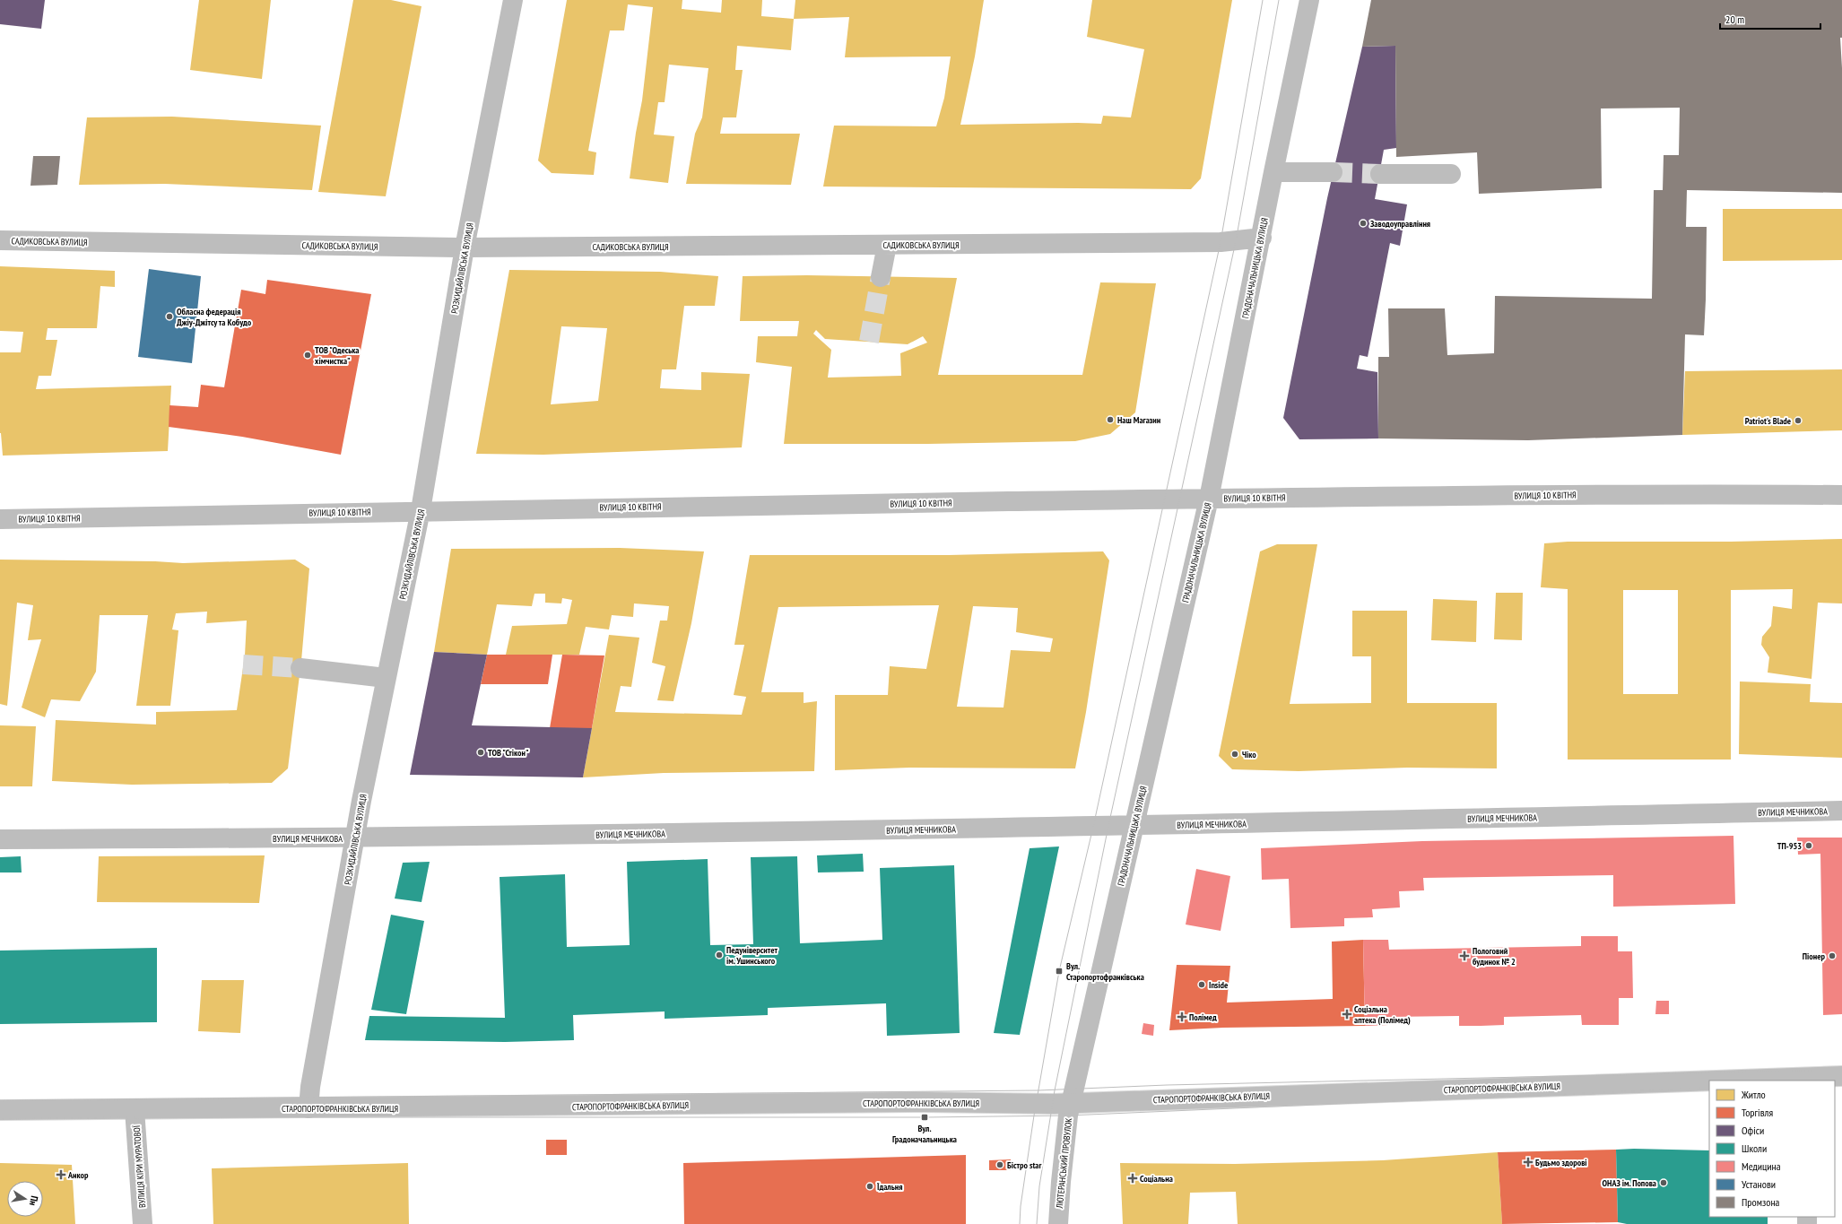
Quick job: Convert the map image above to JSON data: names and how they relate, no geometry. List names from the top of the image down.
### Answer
{
  "streets": {
    "street": [
      "САДИКОВСЬКА ВУЛИЦЯ",
      "РОЗКИДАЙЛІВСЬКА ВУЛИЦЯ",
      "ГРАДОНАЧАЛЬНИЦЬКА ВУЛИЦЯ",
      "ВУЛИЦЯ 10 КВІТНЯ",
      "ВУЛИЦЯ МЕЧНИКОВА",
      "СТАРОПОРТОФРАНКІВСЬКА ВУЛИЦЯ",
      "ЛЮТЕРАНСЬКИЙ ПРОВУЛОК",
      "ВУЛИЦЯ КІРИ МУРАТОВОЇ"
    ]
  },
  "crossings": [
    ["САДИКОВСЬКА ВУЛИЦЯ", "РОЗКИДАЙЛІВСЬКА ВУЛИЦЯ"],
    ["САДИКОВСЬКА ВУЛИЦЯ", "ГРАДОНАЧАЛЬНИЦЬКА ВУЛИЦЯ"],
    ["РОЗКИДАЙЛІВСЬКА ВУЛИЦЯ", "ВУЛИЦЯ 10 КВІТНЯ"],
    ["РОЗКИДАЙЛІВСЬКА ВУЛИЦЯ", "ВУЛИЦЯ МЕЧНИКОВА"],
    ["РОЗКИДАЙЛІВСЬКА ВУЛИЦЯ", "СТАРОПОРТОФРАНКІВСЬКА ВУЛИЦЯ"],
    ["ГРАДОНАЧАЛЬНИЦЬКА ВУЛИЦЯ", "ВУЛИЦЯ 10 КВІТНЯ"],
    ["ГРАДОНАЧАЛЬНИЦЬКА ВУЛИЦЯ", "ВУЛИЦЯ МЕЧНИКОВА"],
    ["ГРАДОНАЧАЛЬНИЦЬКА ВУЛИЦЯ", "СТАРОПОРТОФРАНКІВСЬКА ВУЛИЦЯ"],
    ["ГРАДОНАЧАЛЬНИЦЬКА ВУЛИЦЯ", "ЛЮТЕРАНСЬКИЙ ПРОВУЛОК"],
    ["СТАРОПОРТОФРАНКІВСЬКА ВУЛИЦЯ", "ЛЮТЕРАНСЬКИЙ ПРОВУЛОК"],
    ["СТАРОПОРТОФРАНКІВСЬКА ВУЛИЦЯ", "ВУЛИЦЯ КІРИ МУРАТОВОЇ"]
  ],
  "places": {
    "other": [
      "Заводоуправління",
      "Обласна федерація Джіу-Джітсу та Кобудо",
      "ТОВ \"Одеська хімчистка\"",
      "Наш Магазин",
      "Patriot's Blade",
      "ТОВ \"Стікон\"",
      "Чіко",
      "ТП-953",
      "Педуніверситет ім. Ушинського",
      "Піонер",
      "Inside",
      "Бістро star",
      "ОНАЗ ім. Попова",
      "Їдальня"
    ],
    "health": [
      "Пологовий будинок № 2",
      "Соціальна аптека (Полімед)",
      "Полімед",
      "Будьмо здорові",
      "Анкор",
      "Соціальна"
    ],
    "transit": ["Вул. Старопортофранківська", "Вул. Градоначальницька"]
  },
  "legend": [
    "Житло",
    "Торгівля",
    "Офіси",
    "Школи",
    "Медицина",
    "Установи",
    "Промзона"
  ],
  "scale_bar": "20 m",
  "north": "right"
}
